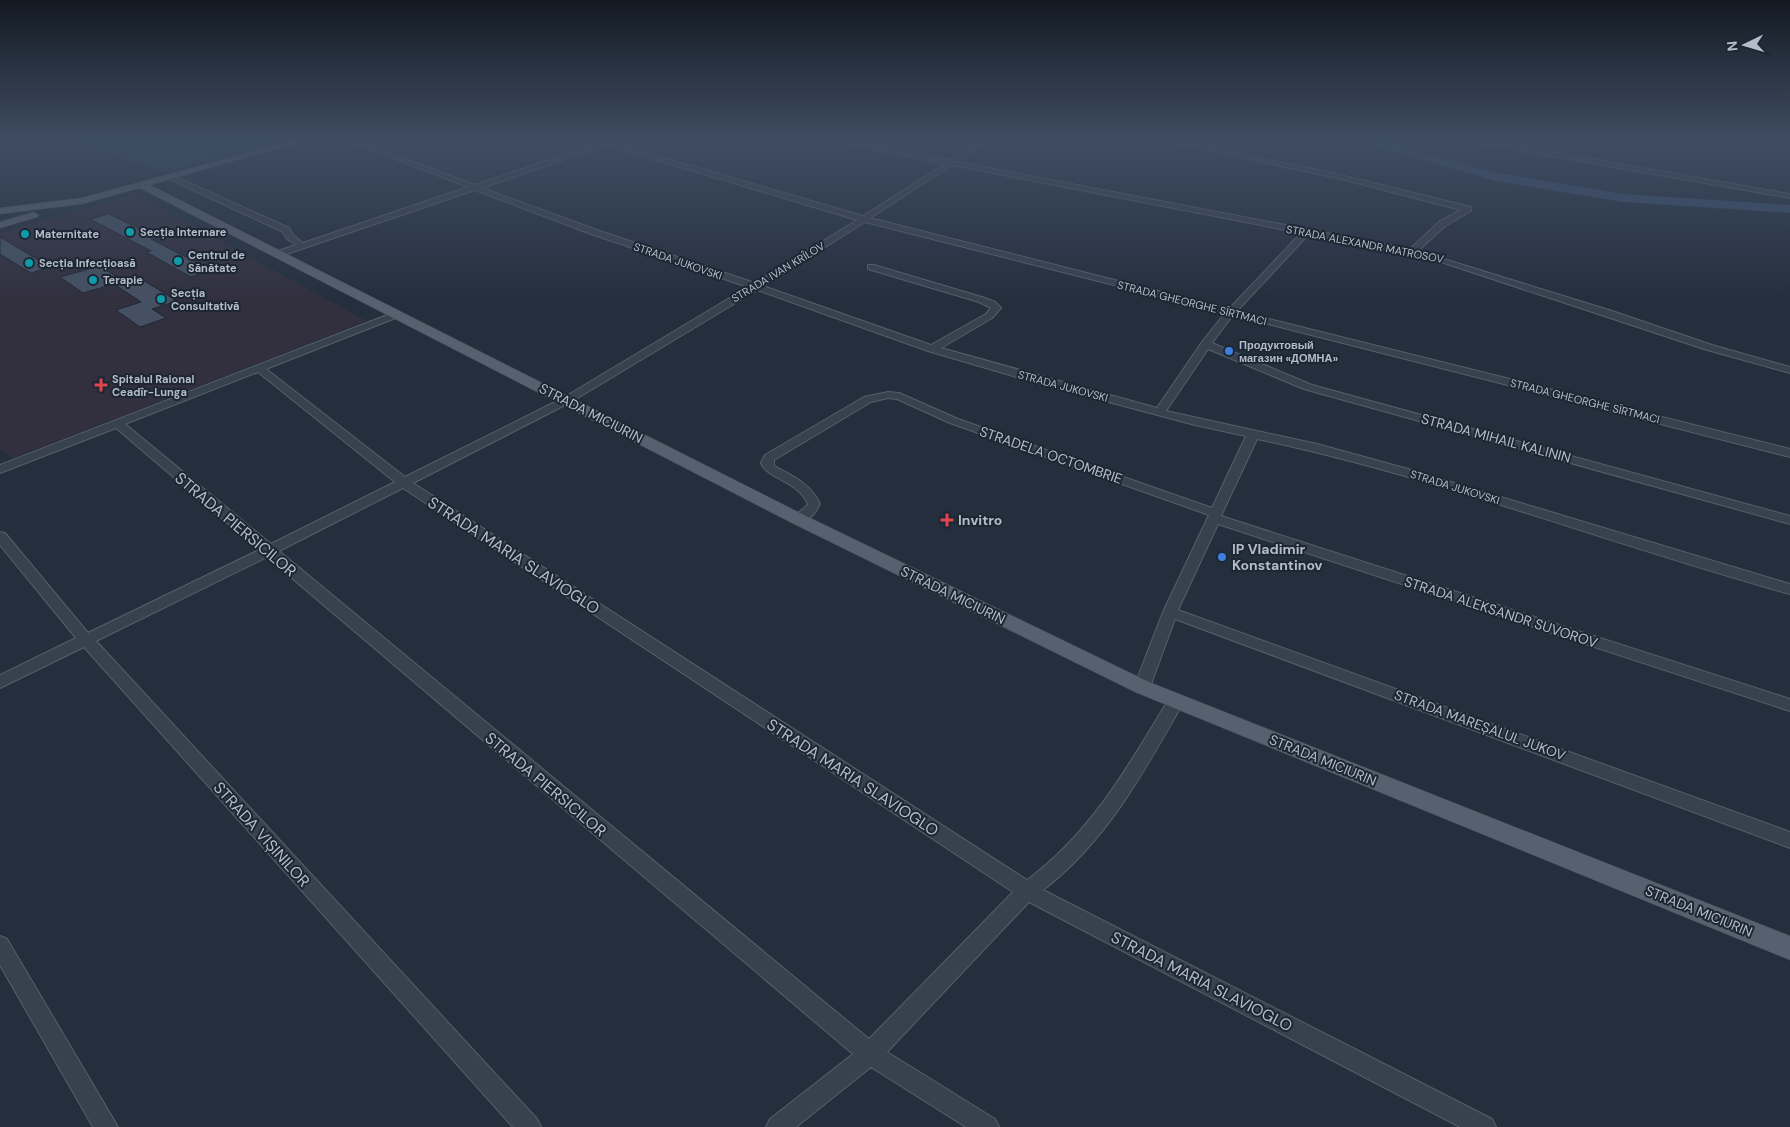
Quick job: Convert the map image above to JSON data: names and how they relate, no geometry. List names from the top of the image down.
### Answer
{
  "streets": {
    "main road": ["STRADA MICIURIN"],
    "street": [
      "STRADA ALEXANDR MATROSOV",
      "STRADA JUKOVSKI",
      "STRADA IVAN KRÎLOV",
      "STRADA GHEORGHE SÎRTMACI",
      "STRADA MIHAIL KALININ",
      "STRADELA OCTOMBRIE",
      "STRADA PIERSICILOR",
      "STRADA MARIA SLAVIOGLO",
      "STRADA ALEKSANDR SUVOROV",
      "STRADA MAREȘALUL JUKOV",
      "STRADA VIȘINILOR"
    ]
  },
  "crossings": [
    ["STRADA JUKOVSKI", "STRADA IVAN KRÎLOV"],
    ["STRADA IVAN KRÎLOV", "STRADA GHEORGHE SÎRTMACI"],
    ["STRADA IVAN KRÎLOV", "STRADA MICIURIN"],
    ["STRADA IVAN KRÎLOV", "STRADA PIERSICILOR"],
    ["STRADA IVAN KRÎLOV", "STRADA MARIA SLAVIOGLO"],
    ["STRADA IVAN KRÎLOV", "STRADA VIȘINILOR"],
    ["STRADA MICIURIN", "STRADELA OCTOMBRIE"],
    ["STRADELA OCTOMBRIE", "STRADA ALEKSANDR SUVOROV"]
  ],
  "places": {
    "other": [
      "Secția Internare",
      "Maternitate",
      "Centrul de Sănătate",
      "Secția Infecțioasă",
      "Terapie",
      "Secția Consultativă",
      "Продуктовый магазин «ДОМНА»",
      "IP Vladimir Konstantinov"
    ],
    "health": ["Spitalul Raional Ceadîr-Lunga", "Invitro"]
  },
  "north": "left"
}
